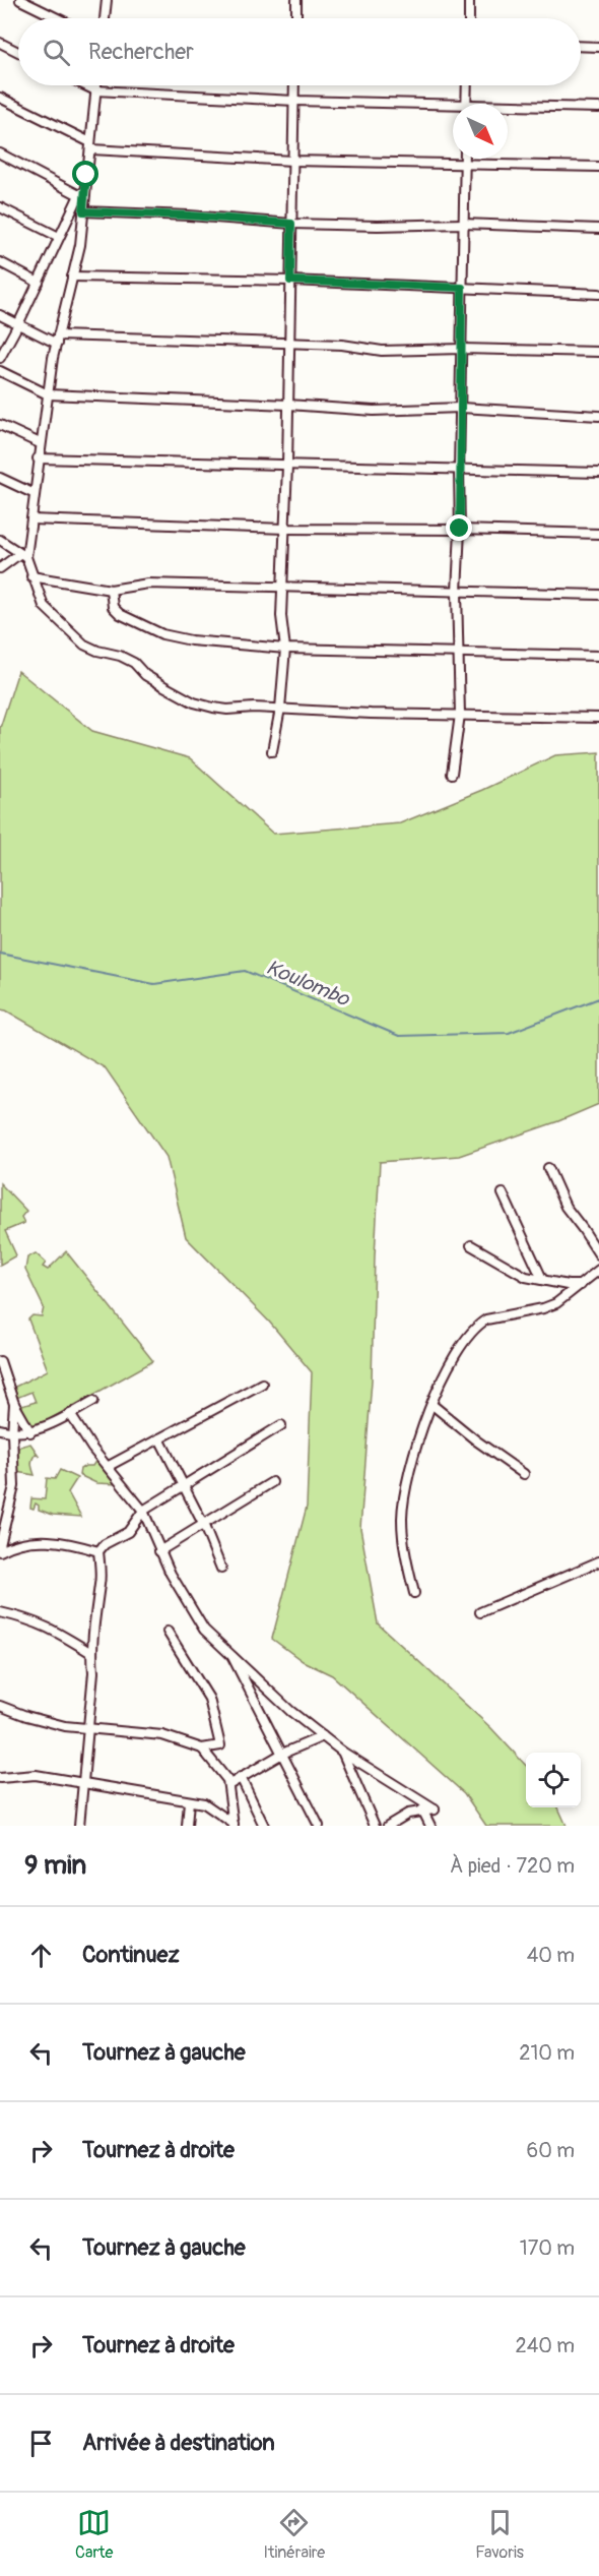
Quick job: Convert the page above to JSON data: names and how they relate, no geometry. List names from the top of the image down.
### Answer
{
  "water": ["Koulombo"],
  "north": "bottom right",
  "page": {
    "search": "Rechercher",
    "heading": ["9 min", "À pied · 720 m"],
    "list": [
      ["Continuez", "40 m"],
      ["Tournez à gauche", "210 m"],
      ["Tournez à droite", "60 m"],
      ["Tournez à gauche", "170 m"],
      ["Tournez à droite", "240 m"],
      "Arrivée à destination"
    ],
    "nav": ["Carte", "Itinéraire", "Favoris"]
  }
}
